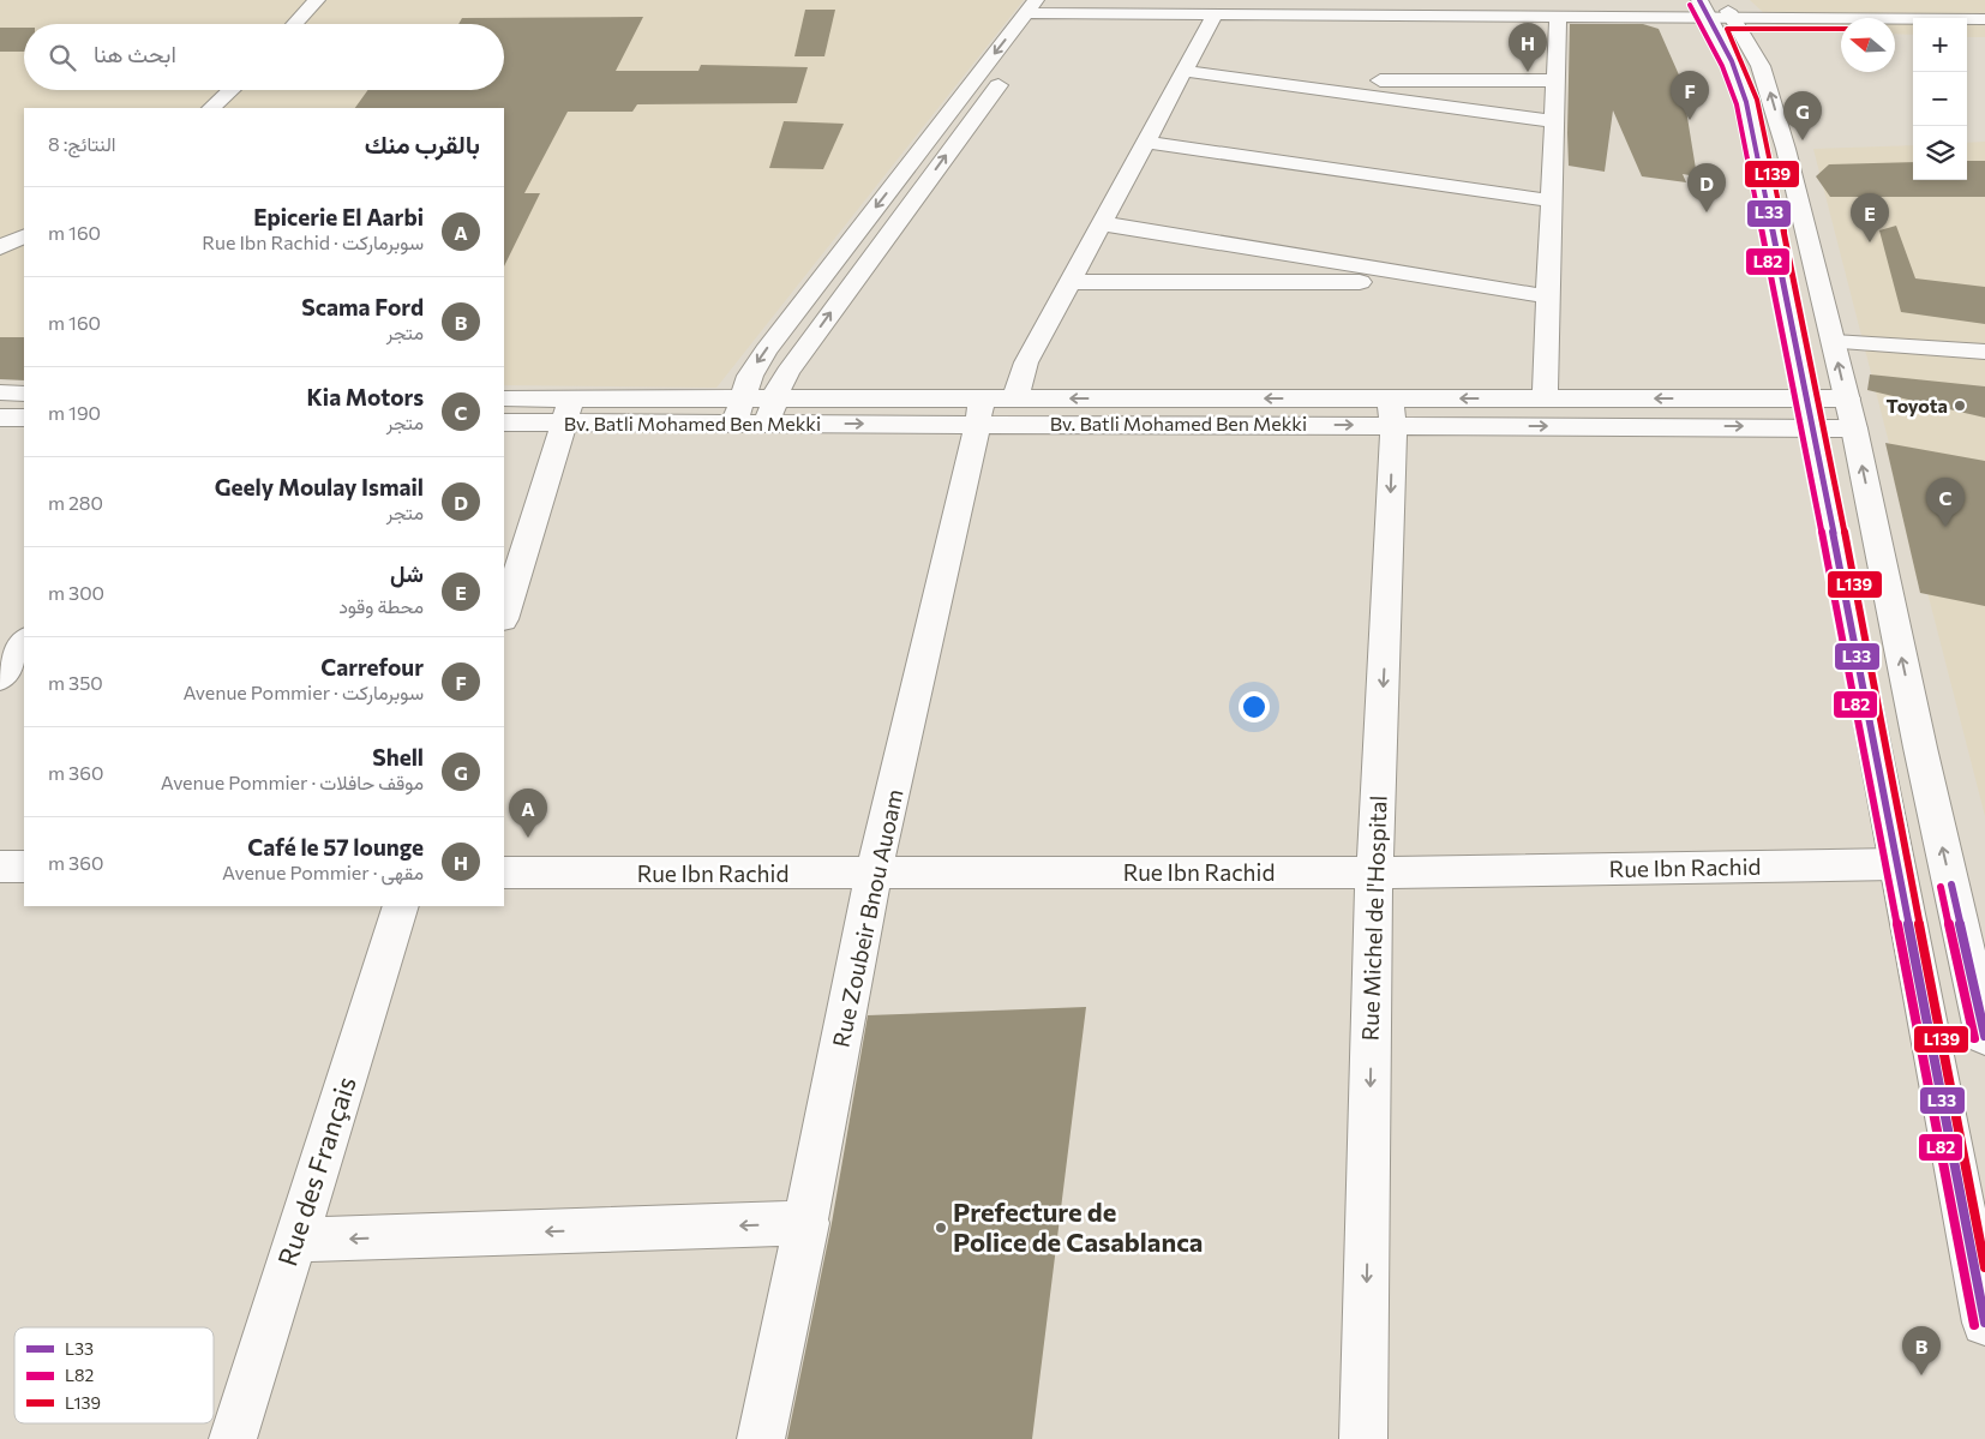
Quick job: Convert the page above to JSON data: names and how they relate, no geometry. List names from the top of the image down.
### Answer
{
  "streets": {
    "street": [
      "Bv. Batli Mohamed Ben Mekki",
      "Rue Ibn Rachid",
      "Rue Zoubeir Bnou Auoam",
      "Rue Michel de l'Hospital",
      "Rue des Français"
    ]
  },
  "crossings": [
    ["Bv. Batli Mohamed Ben Mekki", "Rue Zoubeir Bnou Auoam"],
    ["Bv. Batli Mohamed Ben Mekki", "Rue Michel de l'Hospital"],
    ["Rue Ibn Rachid", "Rue Zoubeir Bnou Auoam"],
    ["Rue Ibn Rachid", "Rue Michel de l'Hospital"]
  ],
  "one_way": ["Rue Michel de l'Hospital"],
  "places": ["Toyota", "Prefecture de Police de Casablanca"],
  "lines": ["transit line L33", "transit line L82", "transit line L139"],
  "legend": ["L33", "L82", "L139"],
  "north": "left",
  "page": {
    "map_buttons": ["+", "−"],
    "pins": [
      "H",
      "F",
      "G",
      "D",
      "E",
      "C",
      "A",
      "B"
    ],
    "search": "ابحث هنا",
    "heading": ["بالقرب منك", "النتائج: 8"],
    "list": [
      {
        "mark": "A",
        "name": "Epicerie El Aarbi",
        "note": "سوبرماركت · Rue Ibn Rachid",
        "value": "160 m"
      },
      {
        "mark": "B",
        "name": "Scama Ford",
        "note": "متجر",
        "value": "160 m"
      },
      {
        "mark": "C",
        "name": "Kia Motors",
        "note": "متجر",
        "value": "190 m"
      },
      {
        "mark": "D",
        "name": "Geely Moulay Ismail",
        "note": "متجر",
        "value": "280 m"
      },
      {
        "mark": "E",
        "name": "شل",
        "note": "محطة وقود",
        "value": "300 m"
      },
      {
        "mark": "F",
        "name": "Carrefour",
        "note": "سوبرماركت · Avenue Pommier",
        "value": "350 m"
      },
      {
        "mark": "G",
        "name": "Shell",
        "note": "موقف حافلات · Avenue Pommier",
        "value": "360 m"
      },
      {
        "mark": "H",
        "name": "Café le 57 lounge",
        "note": "مقهى · Avenue Pommier",
        "value": "360 m"
      }
    ]
  }
}
